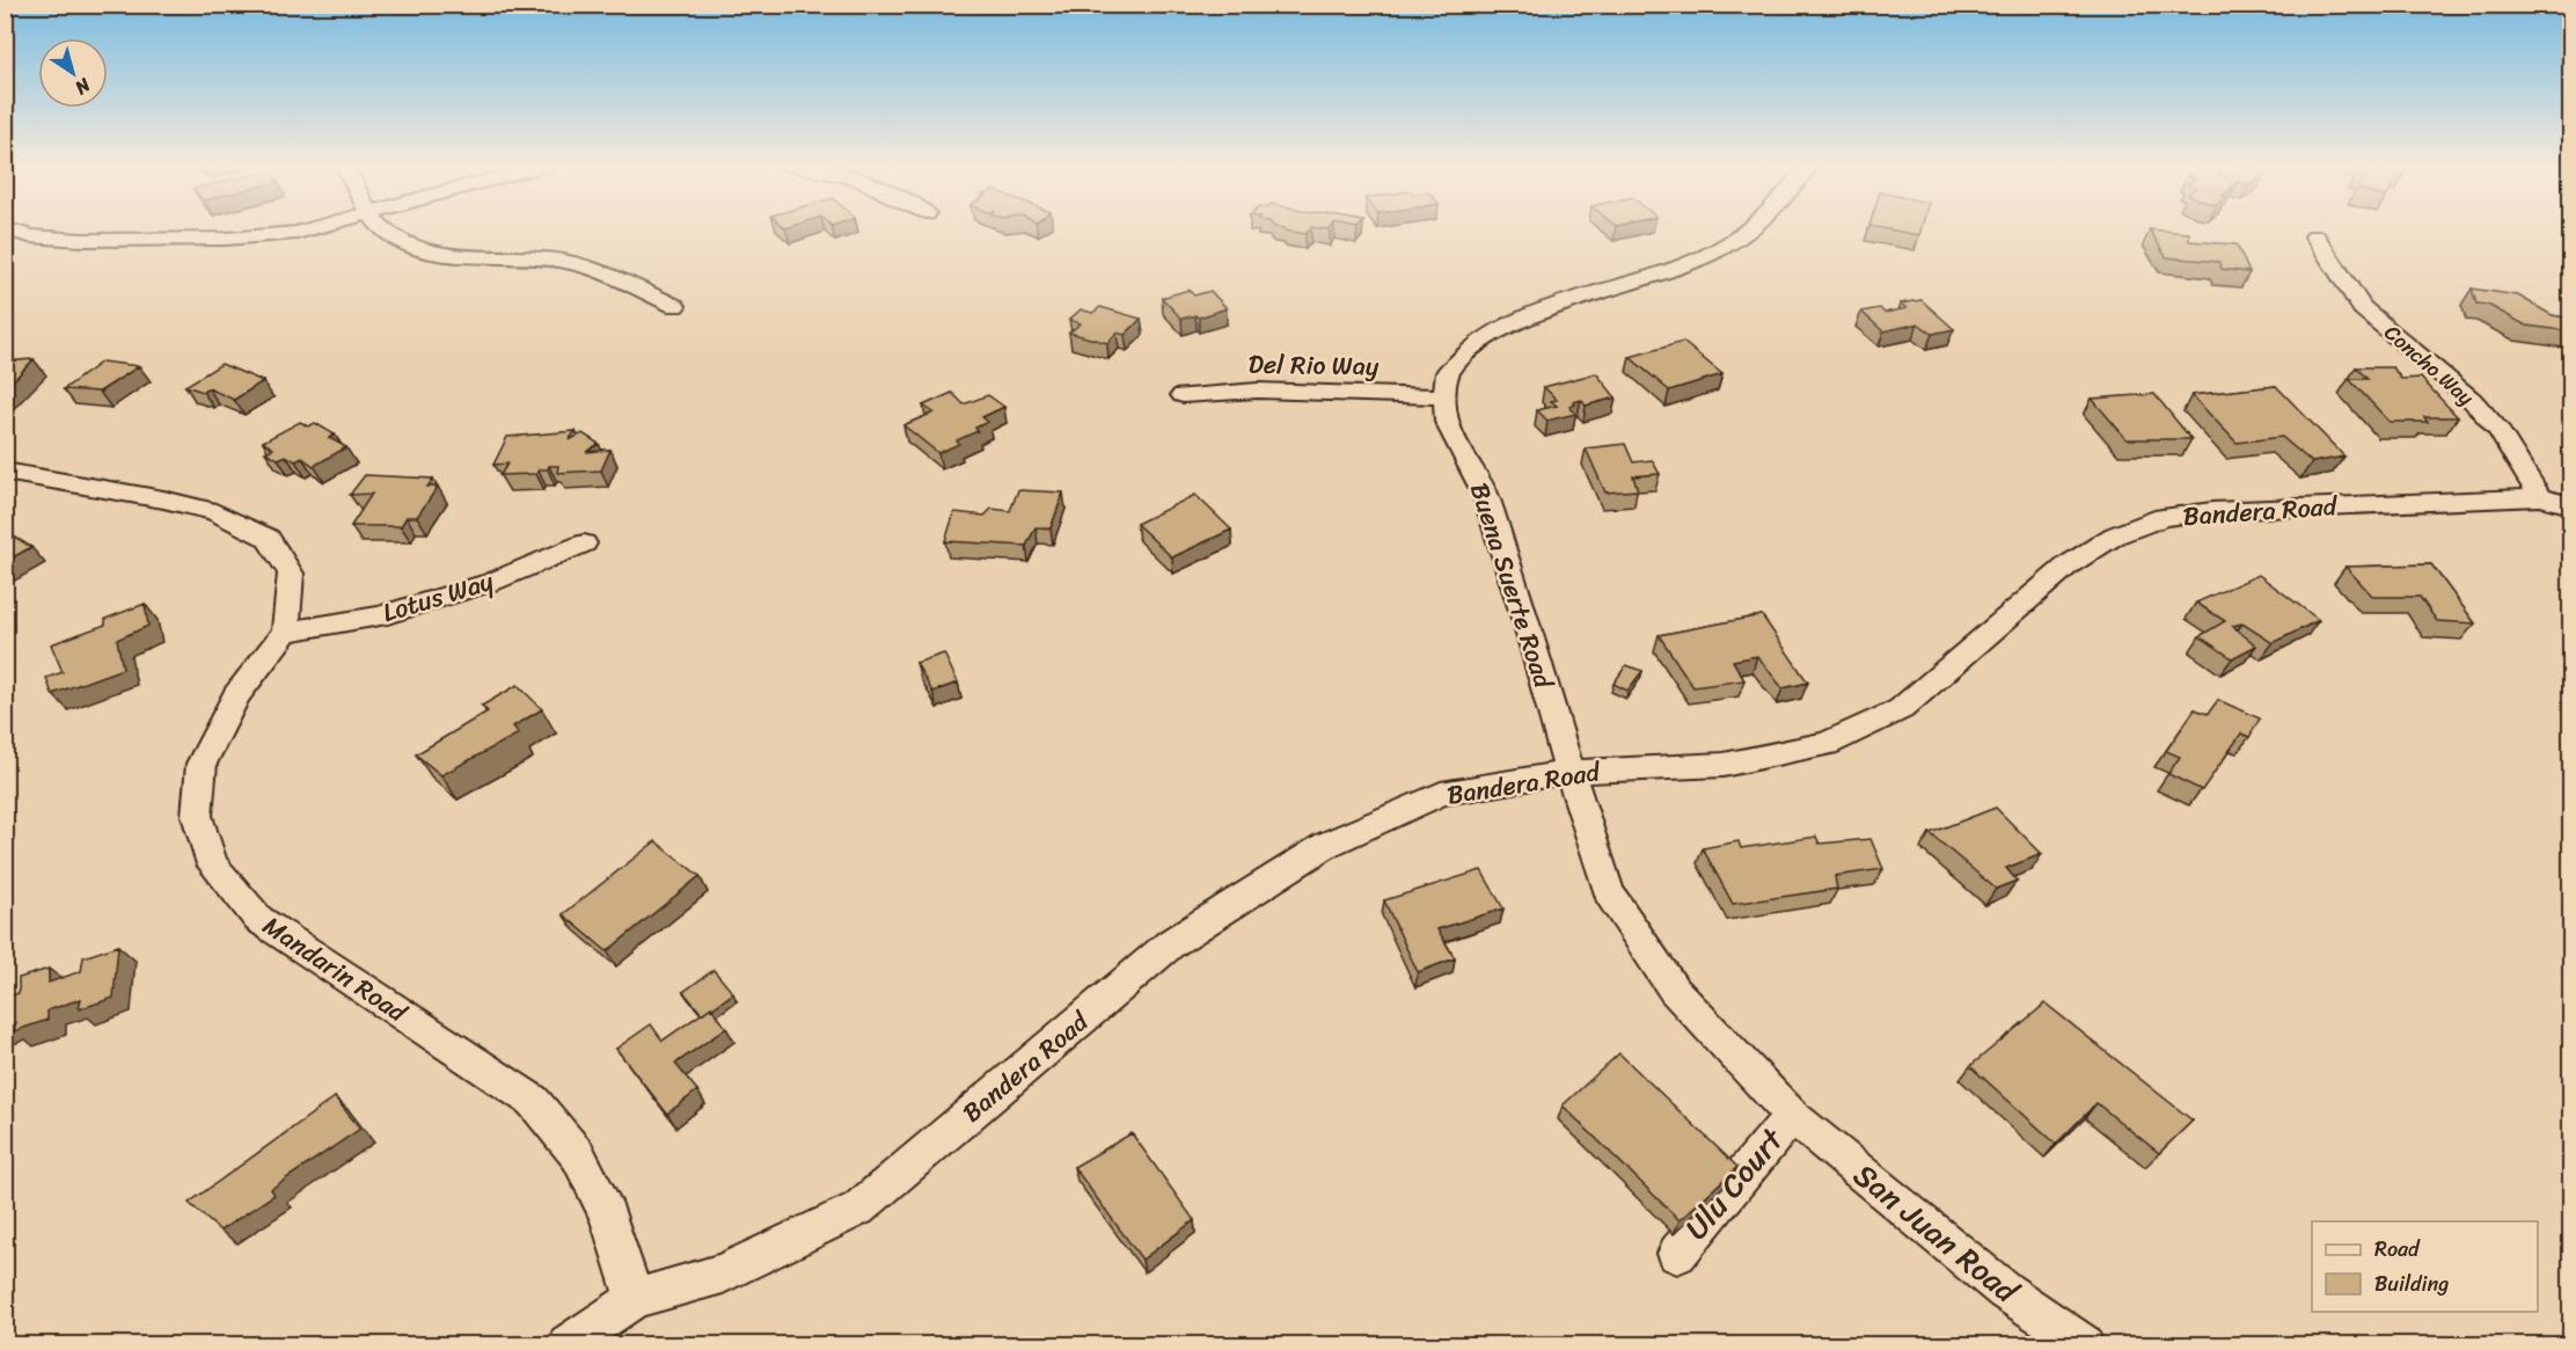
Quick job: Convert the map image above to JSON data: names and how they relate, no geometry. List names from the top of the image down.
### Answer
{
  "streets": {
    "street": [
      "Del Rio Way",
      "Concho Way",
      "Bandera Road",
      "Buena Suerte Road",
      "Lotus Way",
      "Mandarin Road",
      "Ulu Court",
      "San Juan Road"
    ]
  },
  "crossings": [
    ["Del Rio Way", "Buena Suerte Road"],
    ["Concho Way", "Bandera Road"],
    ["Bandera Road", "Buena Suerte Road"],
    ["Bandera Road", "Mandarin Road"],
    ["Buena Suerte Road", "Ulu Court"],
    ["Buena Suerte Road", "San Juan Road"],
    ["Lotus Way", "Mandarin Road"],
    ["Ulu Court", "San Juan Road"]
  ],
  "legend": ["Road", "Building"],
  "north": "bottom right"
}
